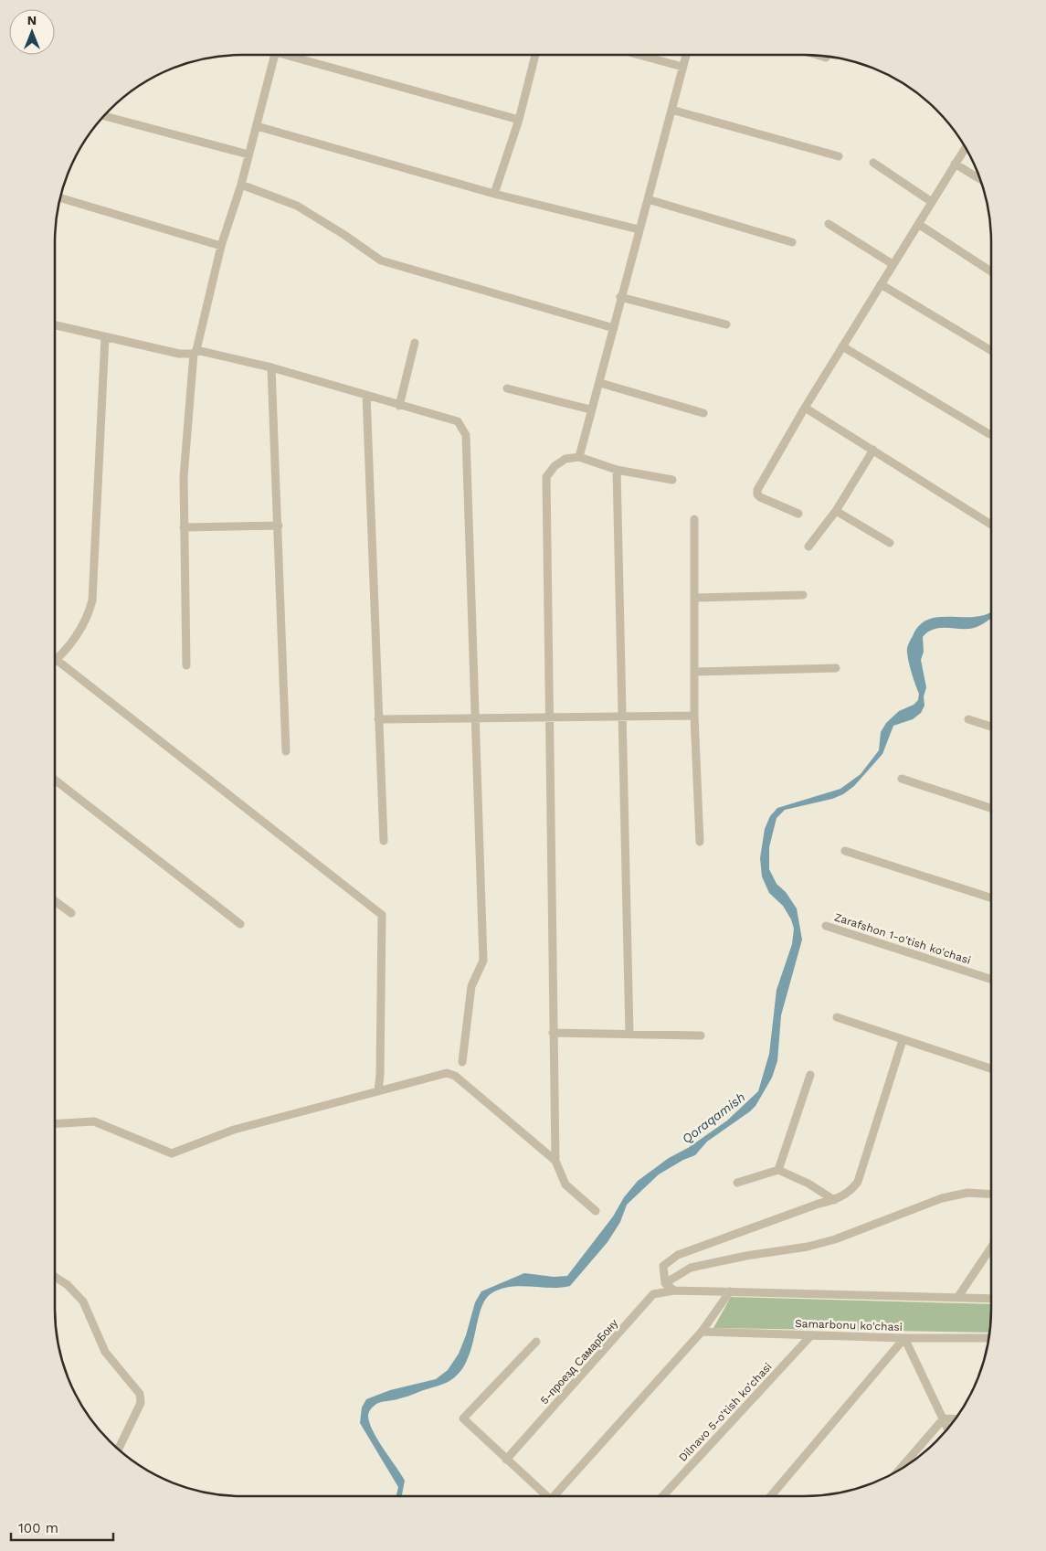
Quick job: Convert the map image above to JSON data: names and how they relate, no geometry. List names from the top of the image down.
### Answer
{
  "streets": {
    "street": [
      "Zarafshon 1-o'tish ko'chasi",
      "Samarbonu ko'chasi",
      "5-проезд СамарБону",
      "Dilnavo 5-o'tish ko'chasi"
    ]
  },
  "crossings": [
    ["Samarbonu ko'chasi", "Dilnavo 5-o'tish ko'chasi"]
  ],
  "water": ["Qoraqamish"],
  "scale_bar": "100 m",
  "north": "top"
}
